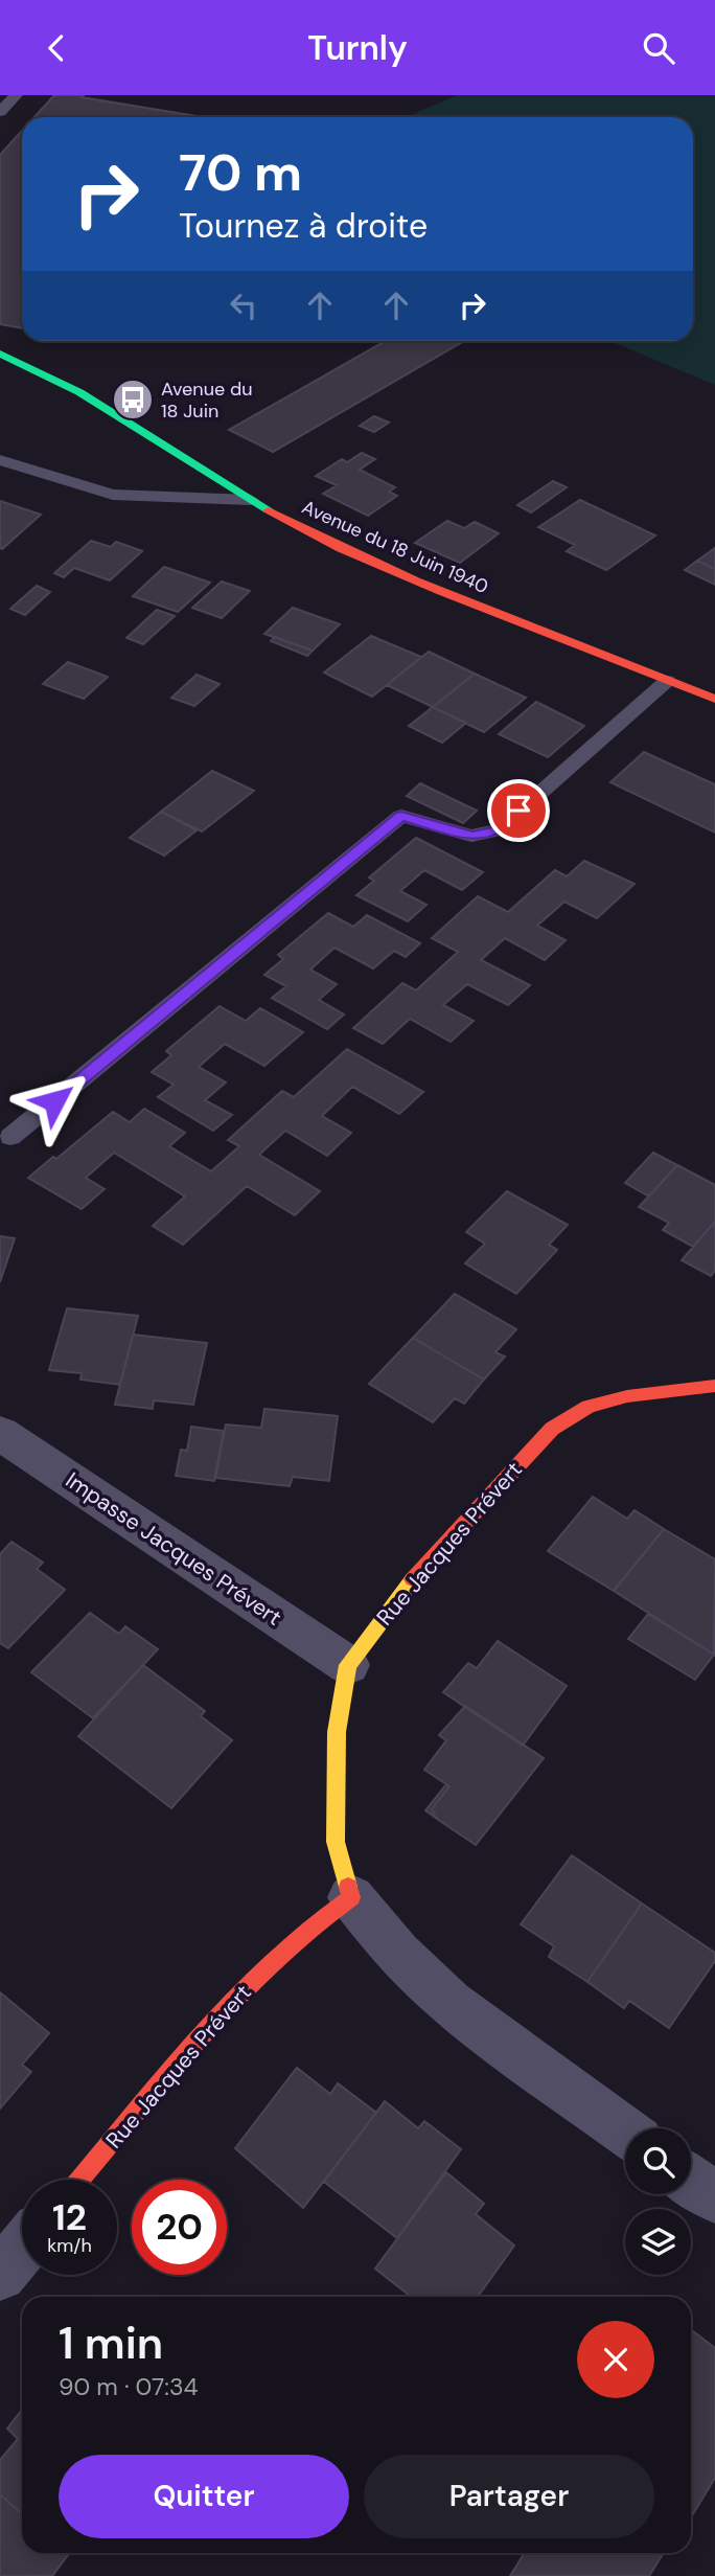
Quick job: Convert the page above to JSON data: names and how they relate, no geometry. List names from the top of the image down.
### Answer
{
  "streets": {
    "street": ["Avenue du 18 Juin 1940", "Rue Jacques Prévert", "Impasse Jacques Prévert"]
  },
  "crossings": [
    ["Rue Jacques Prévert", "Impasse Jacques Prévert"]
  ],
  "places": {
    "bus stop": ["Avenue du 18 Juin"]
  },
  "page": {
    "header": "Turnly",
    "turn": ["70 m", "Tournez à droite"],
    "speed": "12 km/h",
    "limit": "20",
    "heading": ["1 min", "90 m · 07:34"],
    "buttons": ["Quitter", "Partager"]
  }
}
